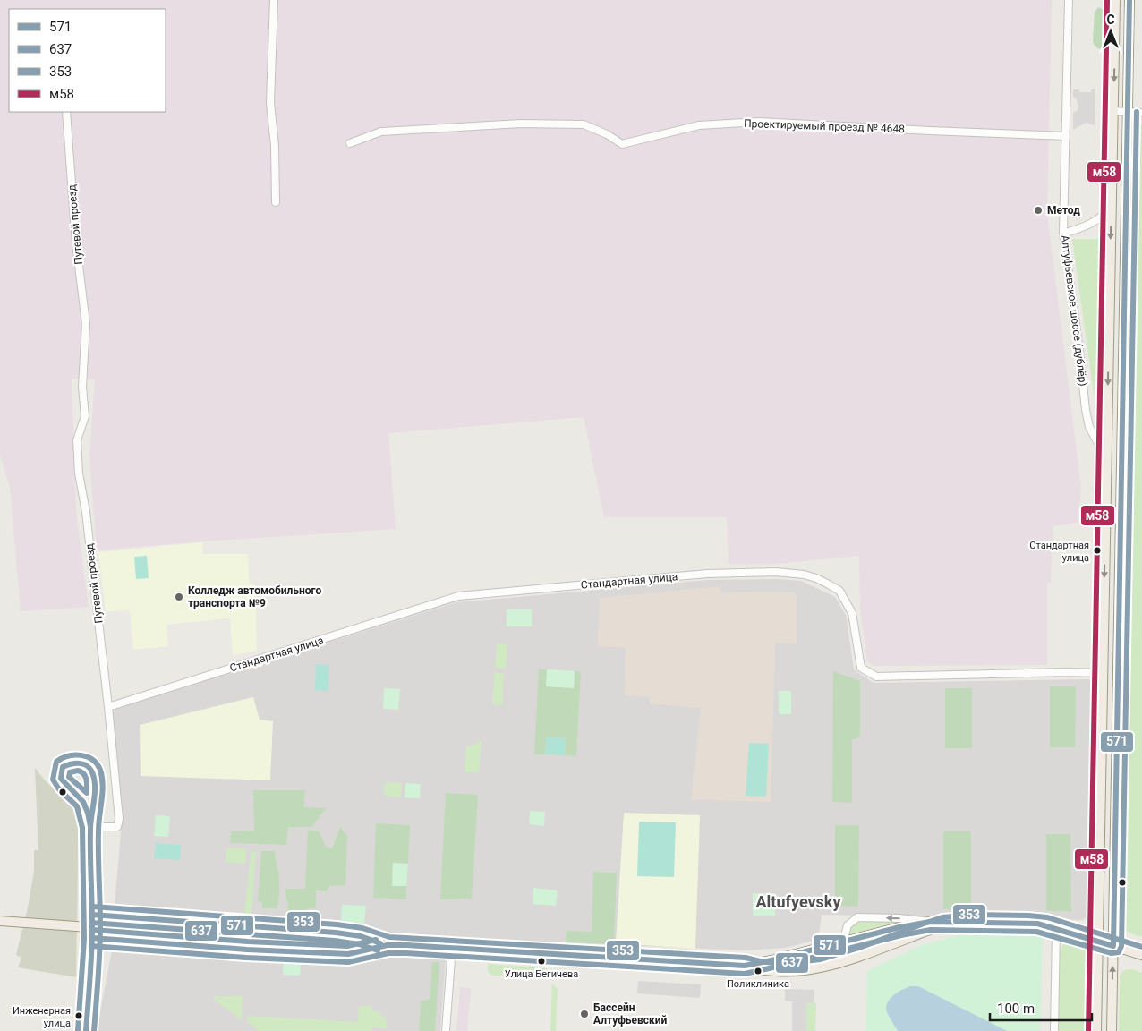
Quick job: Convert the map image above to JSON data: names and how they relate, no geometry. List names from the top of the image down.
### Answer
{
  "streets": {
    "street": [
      "Проектируемый проезд № 4648",
      "Путевой проезд",
      "Алтуфьевское шоссе (дублёр)",
      "Стандартная улица"
    ]
  },
  "crossings": [
    ["Проектируемый проезд № 4648", "Алтуфьевское шоссе (дублёр)"],
    ["Путевой проезд", "Стандартная улица"]
  ],
  "districts": ["Altufyevsky"],
  "places": [
    "Метод",
    "Стандартная улица",
    "Колледж автомобильного транспорта №9",
    "Улица Бегичева",
    "Поликлиника",
    "Бассейн Алтуфьевский",
    "Инженерная улица"
  ],
  "lines": [
    "transit line 571",
    "transit line м58",
    "transit line 637",
    "transit line 353"
  ],
  "legend": [
    "571",
    "637",
    "353",
    "м58"
  ],
  "scale_bar": "100 m",
  "north": "top"
}
